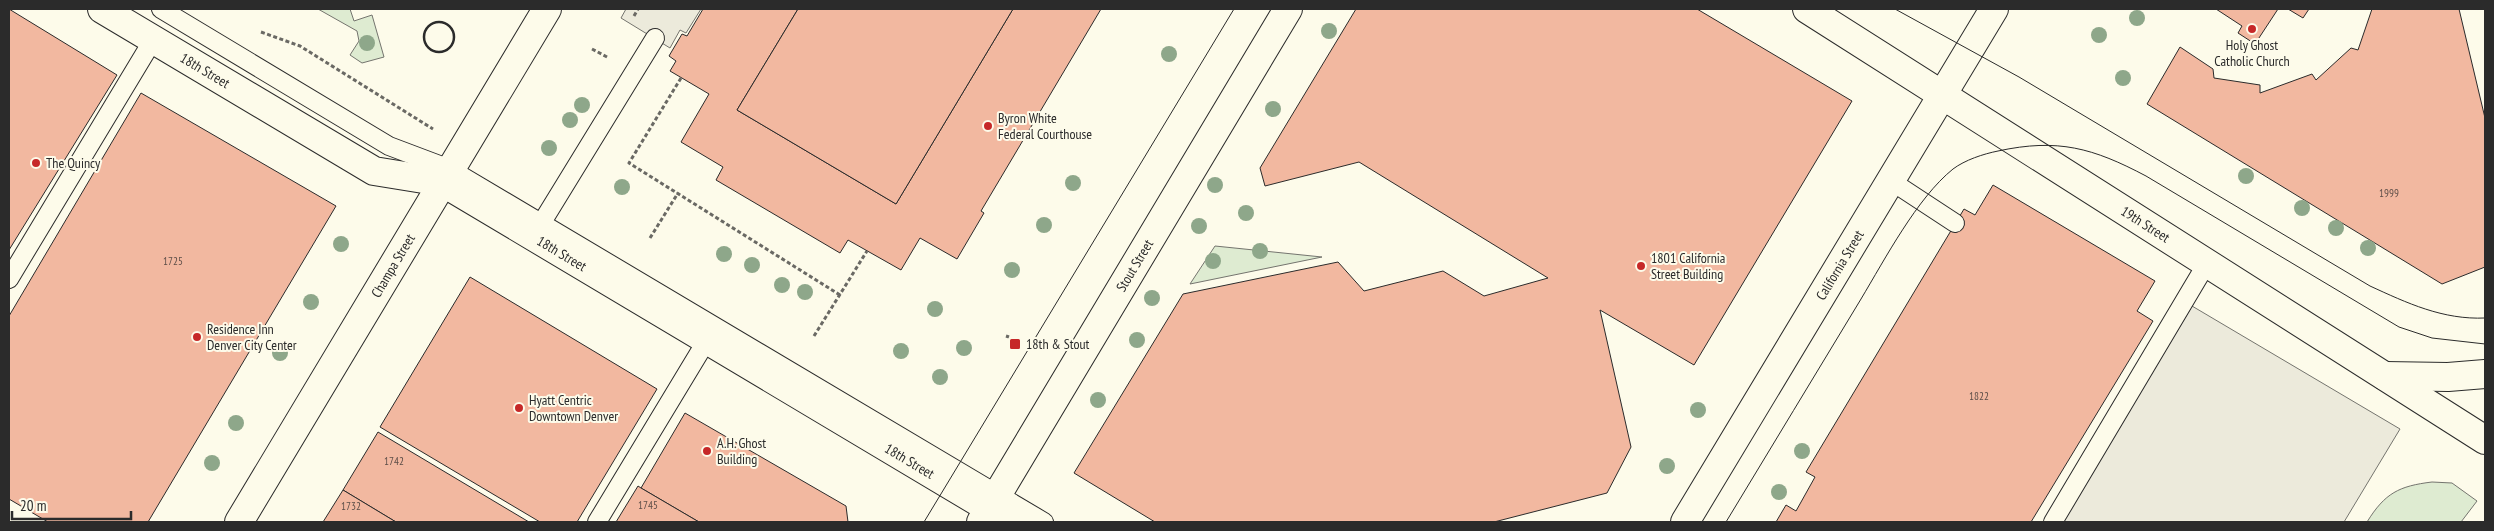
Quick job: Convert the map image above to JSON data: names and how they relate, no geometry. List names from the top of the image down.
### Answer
{
  "streets": {
    "main road": [
      "18th Street",
      "19th Street",
      "Stout Street",
      "Champa Street",
      "California Street"
    ]
  },
  "crossings": [
    ["18th Street", "Stout Street"],
    ["18th Street", "Champa Street"],
    ["19th Street", "California Street"]
  ],
  "places": {
    "other": [
      "Holy Ghost Catholic Church",
      "Byron White Federal Courthouse",
      "The Quincy",
      "1801 California Street Building",
      "Residence Inn Denver City Center",
      "Hyatt Centric Downtown Denver",
      "A.H. Ghost Building"
    ],
    "transit": ["18th & Stout"]
  },
  "house_numbers": [
    "1999",
    "1725",
    "1822",
    "1742",
    "1745",
    "1732"
  ],
  "scale_bar": "20 m"
}
